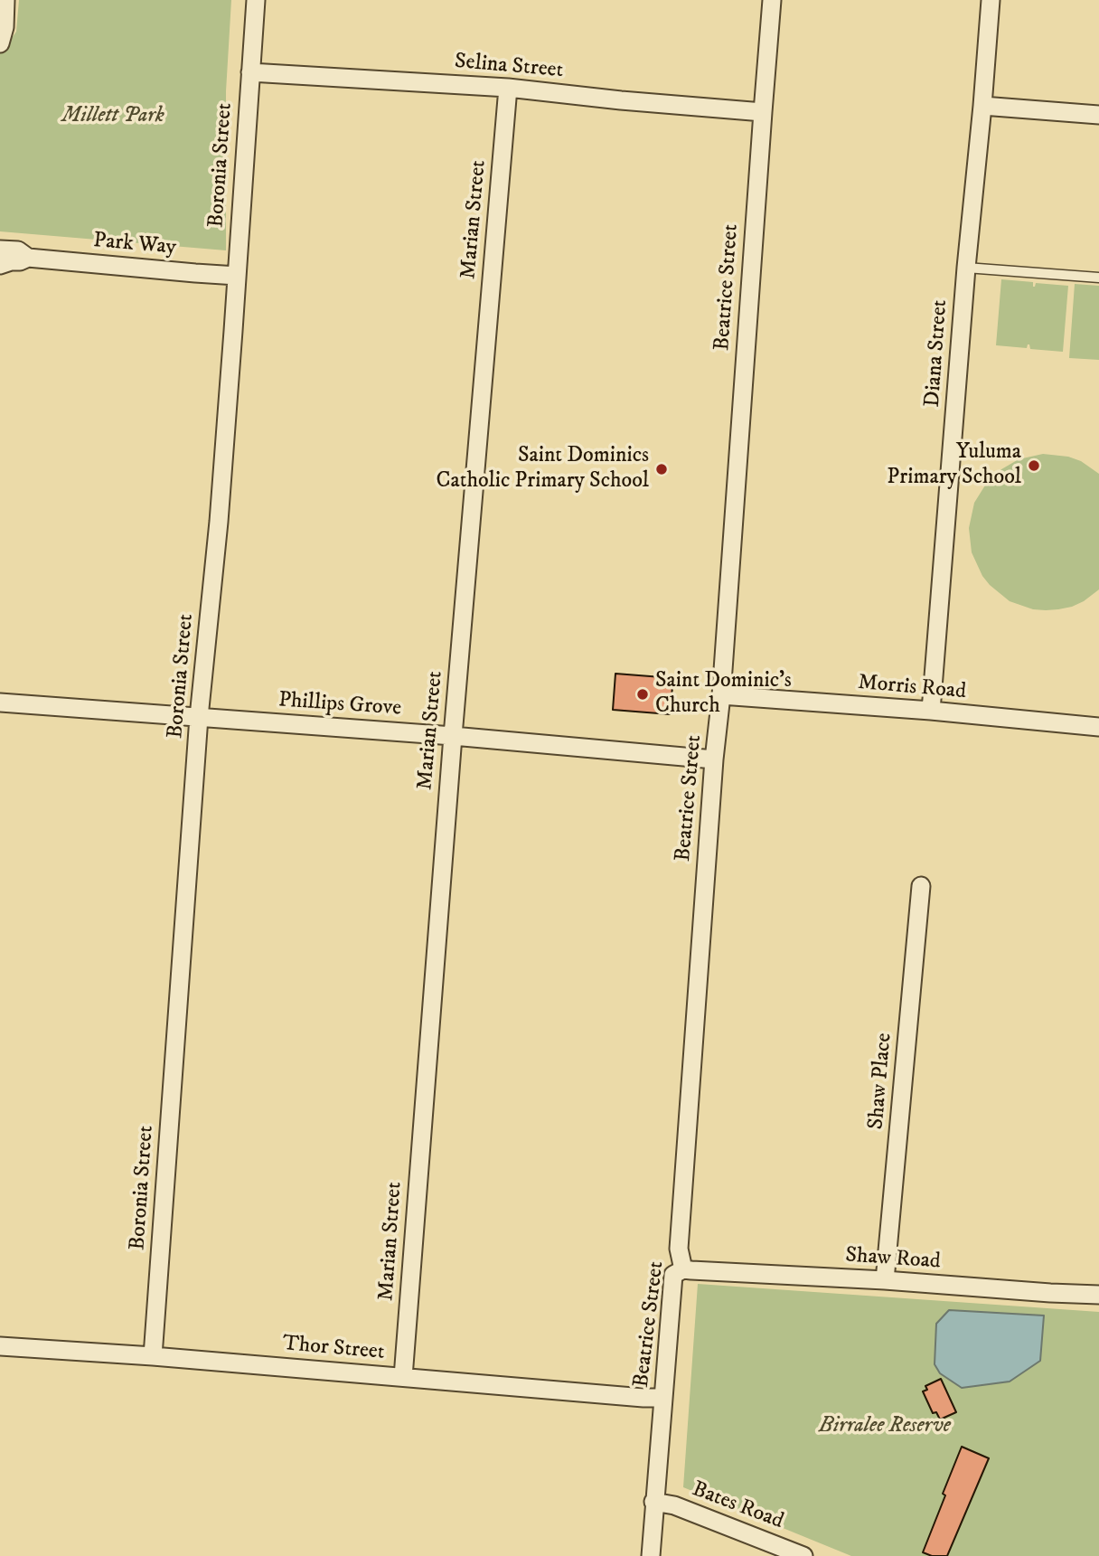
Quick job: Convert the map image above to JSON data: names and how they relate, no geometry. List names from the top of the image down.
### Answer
{
  "streets": {
    "street": [
      "Selina Street",
      "Boronia Street",
      "Marian Street",
      "Park Way",
      "Beatrice Street",
      "Diana Street",
      "Morris Road",
      "Phillips Grove",
      "Shaw Place",
      "Shaw Road",
      "Thor Street",
      "Bates Road"
    ]
  },
  "crossings": [
    ["Selina Street", "Boronia Street"],
    ["Selina Street", "Marian Street"],
    ["Selina Street", "Beatrice Street"],
    ["Boronia Street", "Park Way"],
    ["Boronia Street", "Phillips Grove"],
    ["Boronia Street", "Thor Street"],
    ["Marian Street", "Phillips Grove"],
    ["Marian Street", "Thor Street"],
    ["Beatrice Street", "Morris Road"],
    ["Beatrice Street", "Phillips Grove"],
    ["Beatrice Street", "Shaw Road"],
    ["Beatrice Street", "Thor Street"],
    ["Beatrice Street", "Bates Road"],
    ["Diana Street", "Morris Road"],
    ["Shaw Place", "Shaw Road"]
  ],
  "parks": ["Millett Park", "Birralee Reserve"],
  "places": ["Yuluma Primary School", "Saint Dominics Catholic Primary School", "Saint Dominic's Church"]
}
